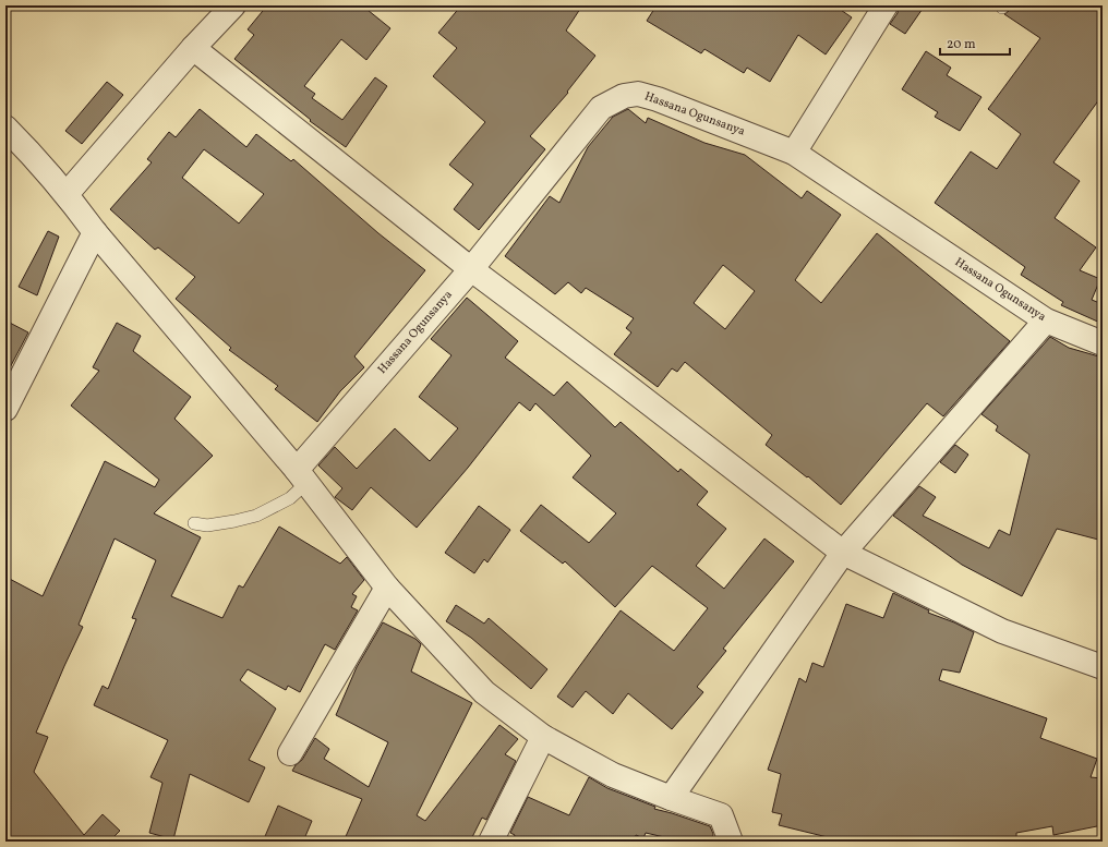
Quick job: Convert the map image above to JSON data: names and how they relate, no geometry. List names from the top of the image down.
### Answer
{
  "streets": {
    "street": ["Hassana Ogunsanya"]
  },
  "scale_bar": "20 m"
}
